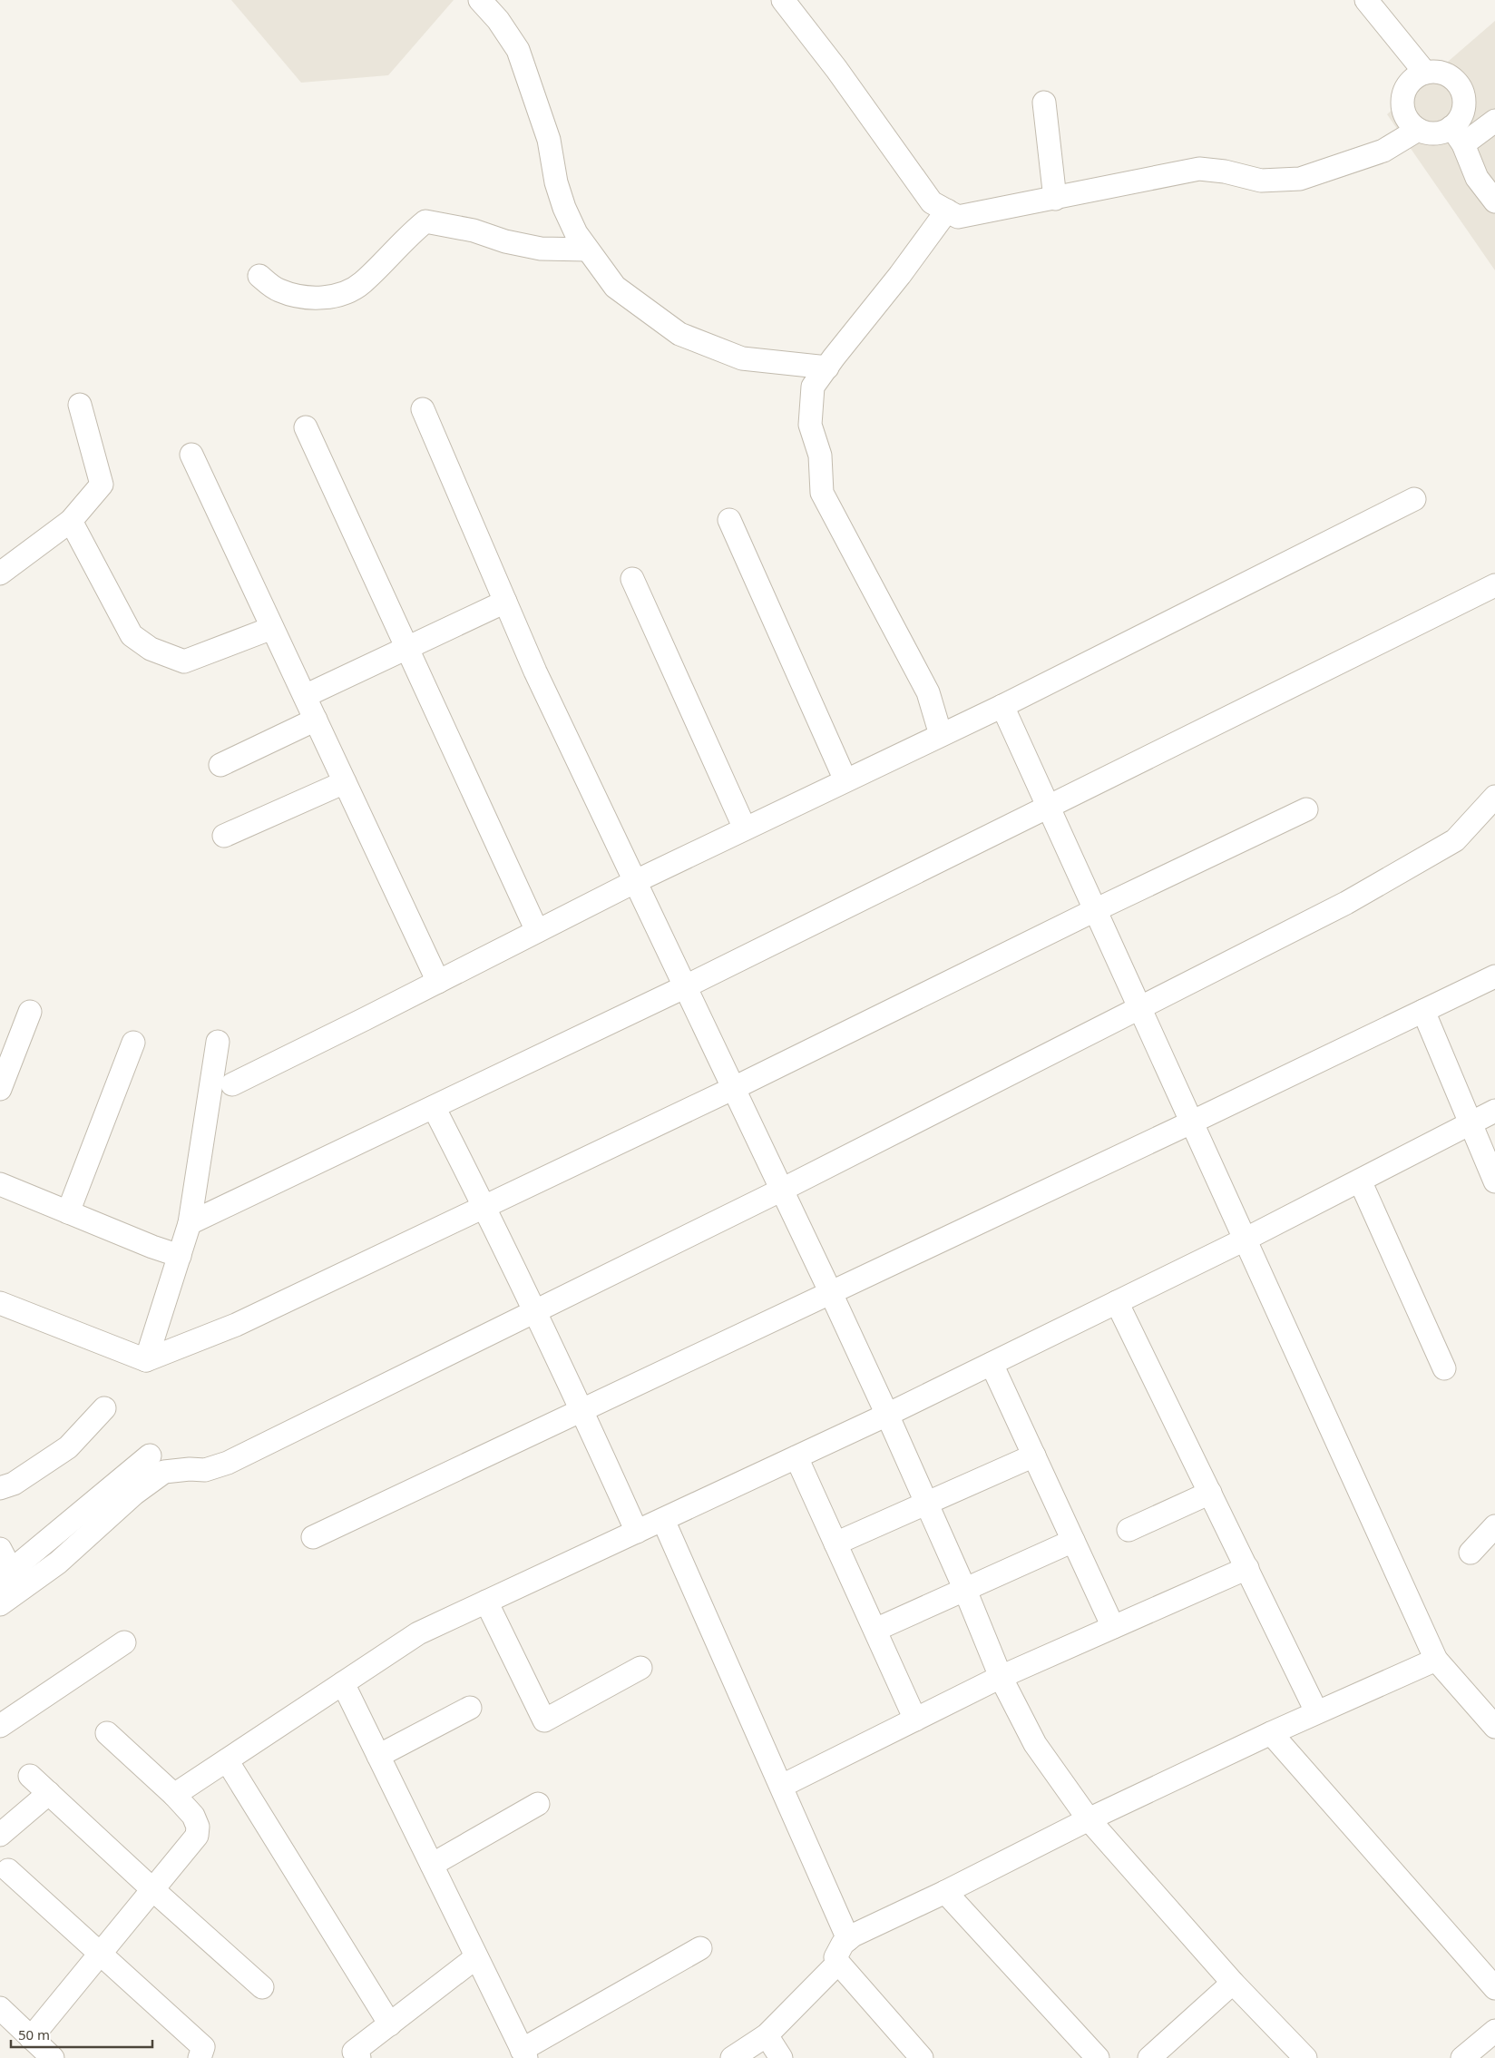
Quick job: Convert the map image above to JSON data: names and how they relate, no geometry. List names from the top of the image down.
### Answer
{
  "scale_bar": "50 m"
}
